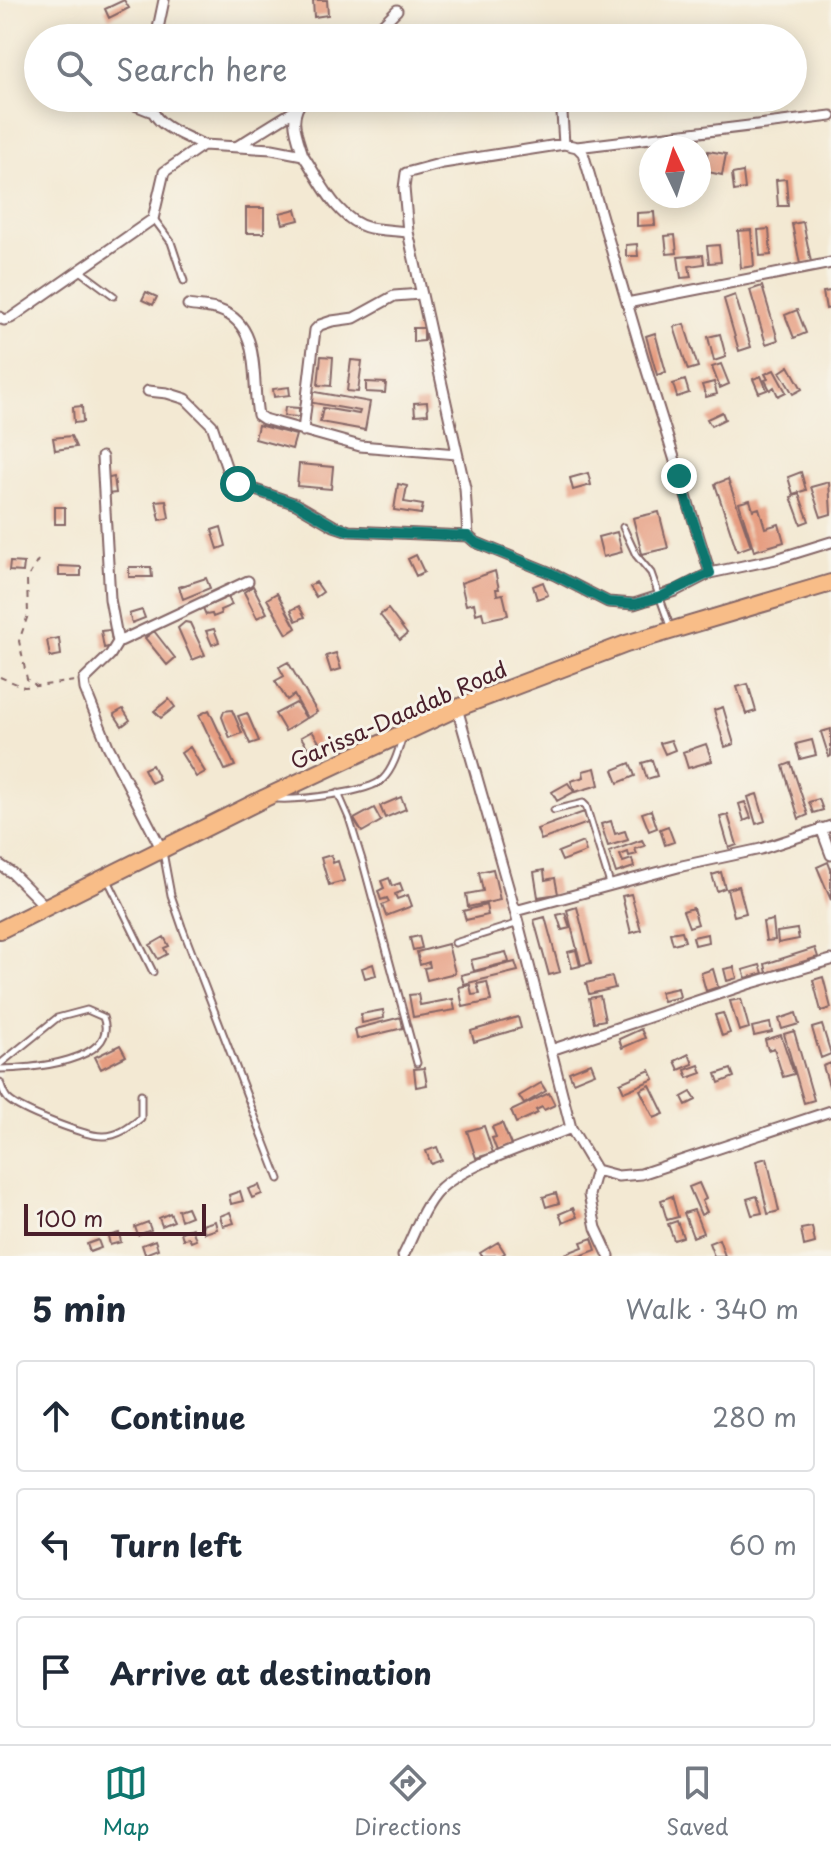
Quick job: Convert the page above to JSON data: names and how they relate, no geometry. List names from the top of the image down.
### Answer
{
  "streets": {
    "highway": ["Garissa-Daadab Road"]
  },
  "scale_bar": "100 m",
  "north": "top",
  "page": {
    "search": "Search here",
    "scale": "100 m",
    "heading": ["5 min", "Walk · 340 m"],
    "list": [
      ["Continue", "280 m"],
      ["Turn left", "60 m"],
      "Arrive at destination"
    ],
    "nav": ["Map", "Directions", "Saved"]
  }
}
